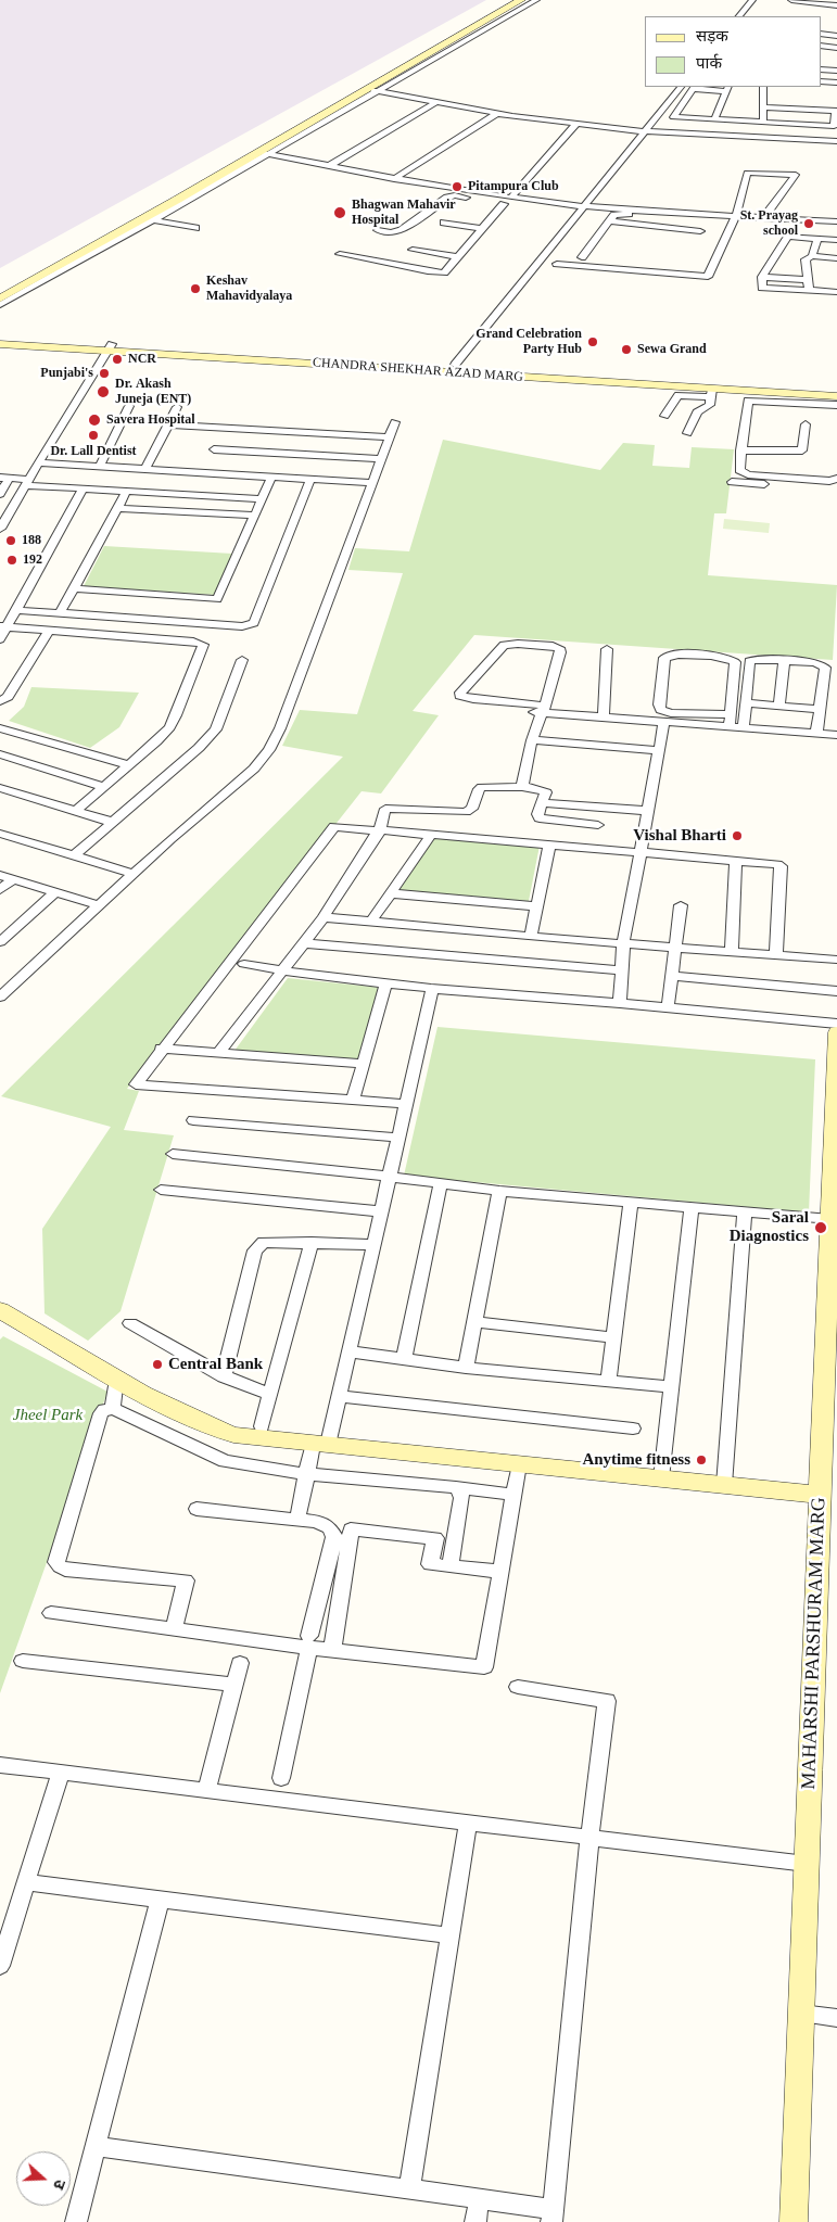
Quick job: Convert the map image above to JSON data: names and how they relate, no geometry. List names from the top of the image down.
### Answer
{
  "streets": {
    "street": ["CHANDRA SHEKHAR AZAD MARG", "MAHARSHI PARSHURAM MARG"]
  },
  "parks": ["Jheel Park"],
  "places": [
    "Pitampura Club",
    "Bhagwan Mahavir Hospital",
    "St. Prayag school",
    "Keshav Mahavidyalaya",
    "Grand Celebration Party Hub",
    "Sewa Grand",
    "NCR",
    "Punjabi's",
    "Dr. Akash Juneja (ENT)",
    "Savera Hospital",
    "Dr. Lall Dentist",
    "188",
    "192",
    "Vishal Bharti",
    "Saral Diagnostics",
    "Central Bank",
    "Anytime fitness"
  ],
  "legend": ["सड़क", "पार्क"],
  "north": "right"
}
